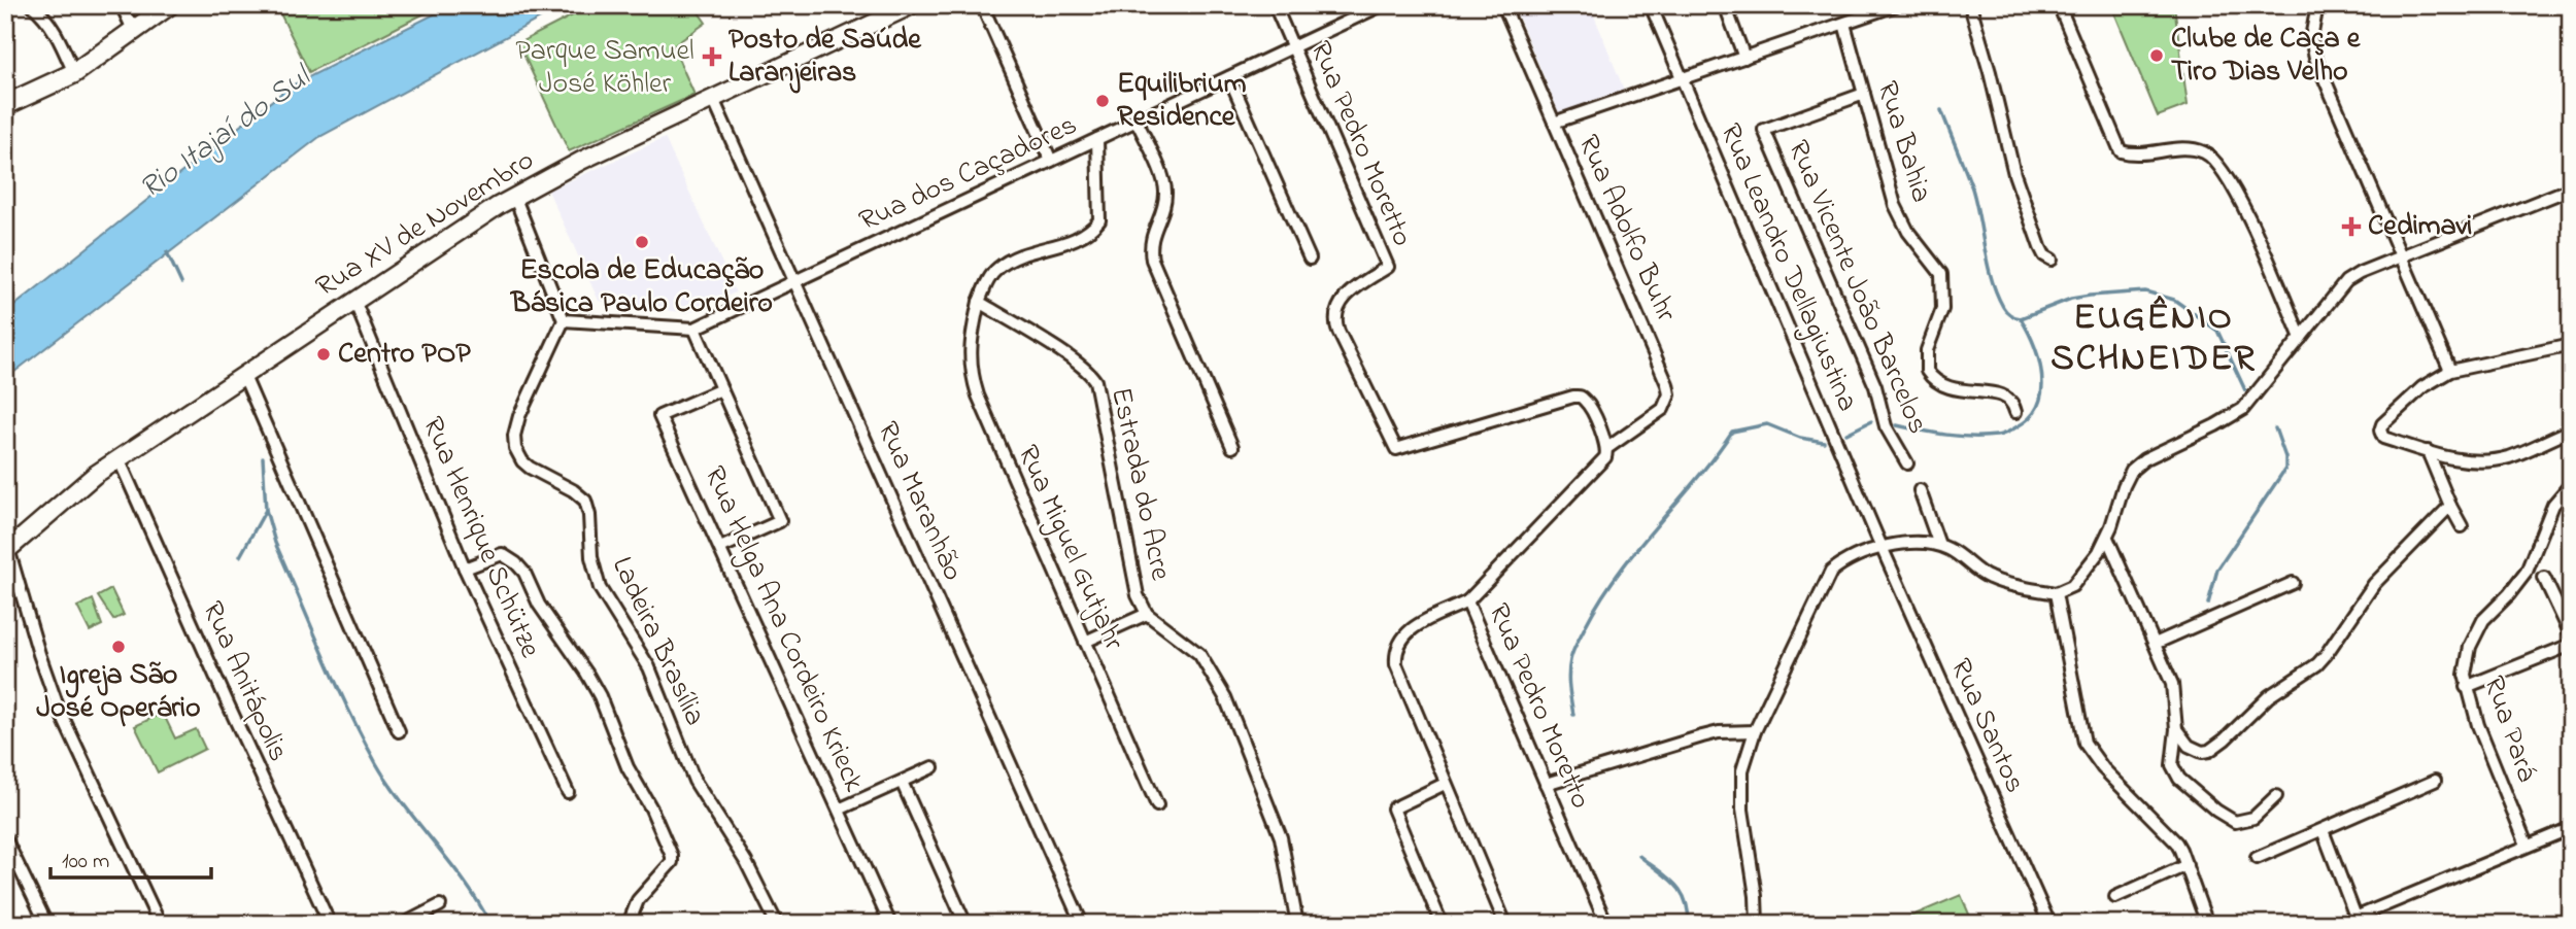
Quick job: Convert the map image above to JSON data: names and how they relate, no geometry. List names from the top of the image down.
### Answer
{
  "streets": {
    "main road": ["Rua XV de Novembro"],
    "street": [
      "Rua Bahia",
      "Rua Pedro Moretto",
      "Rua dos Caçadores",
      "Rua Adolfo Buhr",
      "Rua Leandro Dellagiustina",
      "Rua Vicente João Barcelos",
      "Estrada do Acre",
      "Rua Maranhão",
      "Rua Henrique Schütze",
      "Rua Miguel Gutjahr",
      "Rua Helga Ana Cordeiro Krieck",
      "Ladeira Brasília",
      "Rua Anitápolis",
      "Rua Santos",
      "Rua Pará"
    ]
  },
  "crossings": [
    ["Rua Bahia", "Rua Vicente João Barcelos"],
    ["Rua Pedro Moretto", "Rua dos Caçadores"],
    ["Rua Pedro Moretto", "Rua Adolfo Buhr"],
    ["Rua dos Caçadores", "Rua Maranhão"],
    ["Rua dos Caçadores", "Ladeira Brasília"],
    ["Rua XV de Novembro", "Rua Maranhão"],
    ["Rua XV de Novembro", "Rua Henrique Schütze"],
    ["Rua XV de Novembro", "Rua Anitápolis"],
    ["Rua Leandro Dellagiustina", "Rua Santos"],
    ["Estrada do Acre", "Rua Miguel Gutjahr"]
  ],
  "districts": ["EUGÊNIO SCHNEIDER"],
  "water": ["Rio Itajaí do Sul"],
  "parks": ["Parque Samuel José Köhler"],
  "places": {
    "other": [
      "Clube de Caça e Tiro Dias Velho",
      "Equilibrium Residence",
      "Escola de Educação Básica Paulo Cordeiro",
      "Centro POP",
      "Igreja São José Operário"
    ],
    "health": ["Posto de Saúde Laranjeiras", "Cedimavi"]
  },
  "scale_bar": "100 m"
}
